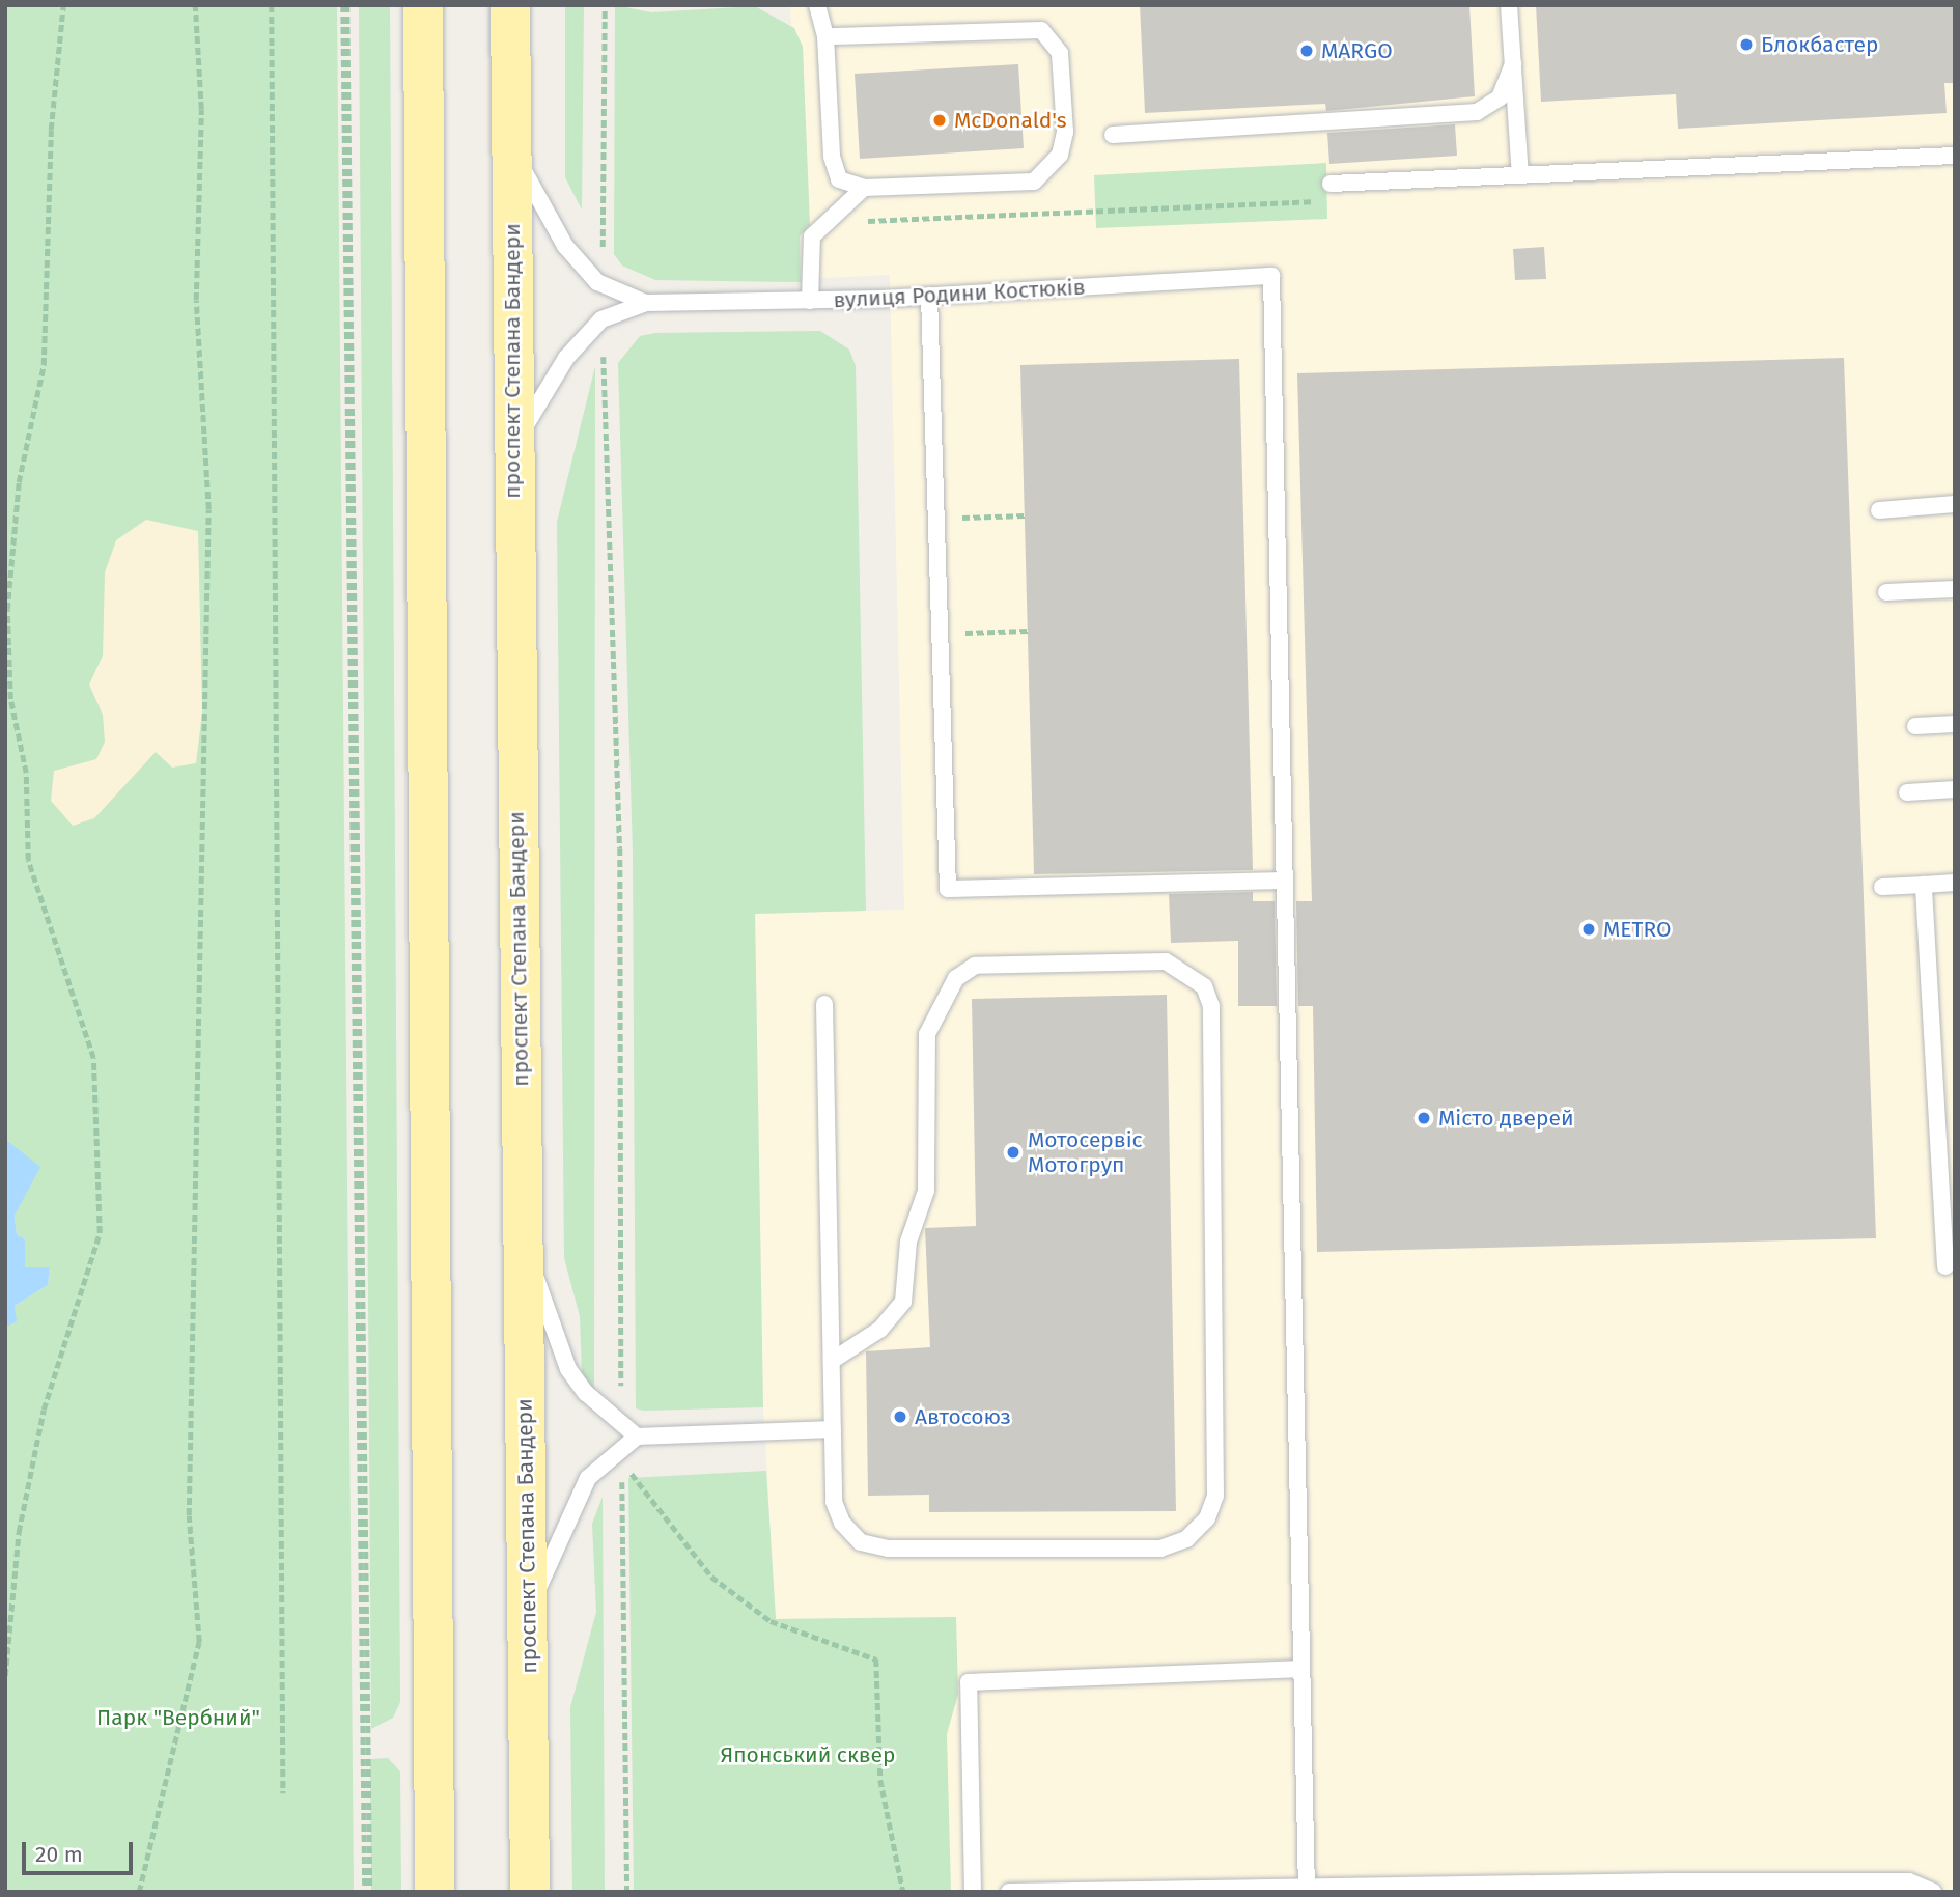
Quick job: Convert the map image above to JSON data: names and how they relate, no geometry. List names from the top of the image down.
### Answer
{
  "streets": {
    "main road": ["проспект Степана Бандери"],
    "lane": ["вулиця Родини Костюків"]
  },
  "parks": ["Парк \"Вербний\"", "Японський сквер"],
  "places": [
    "Блокбастер",
    "MARGO",
    "McDonald's",
    "METRO",
    "Місто дверей",
    "Мотосервіс Мотогруп",
    "Автосоюз"
  ],
  "scale_bar": "20 m"
}
